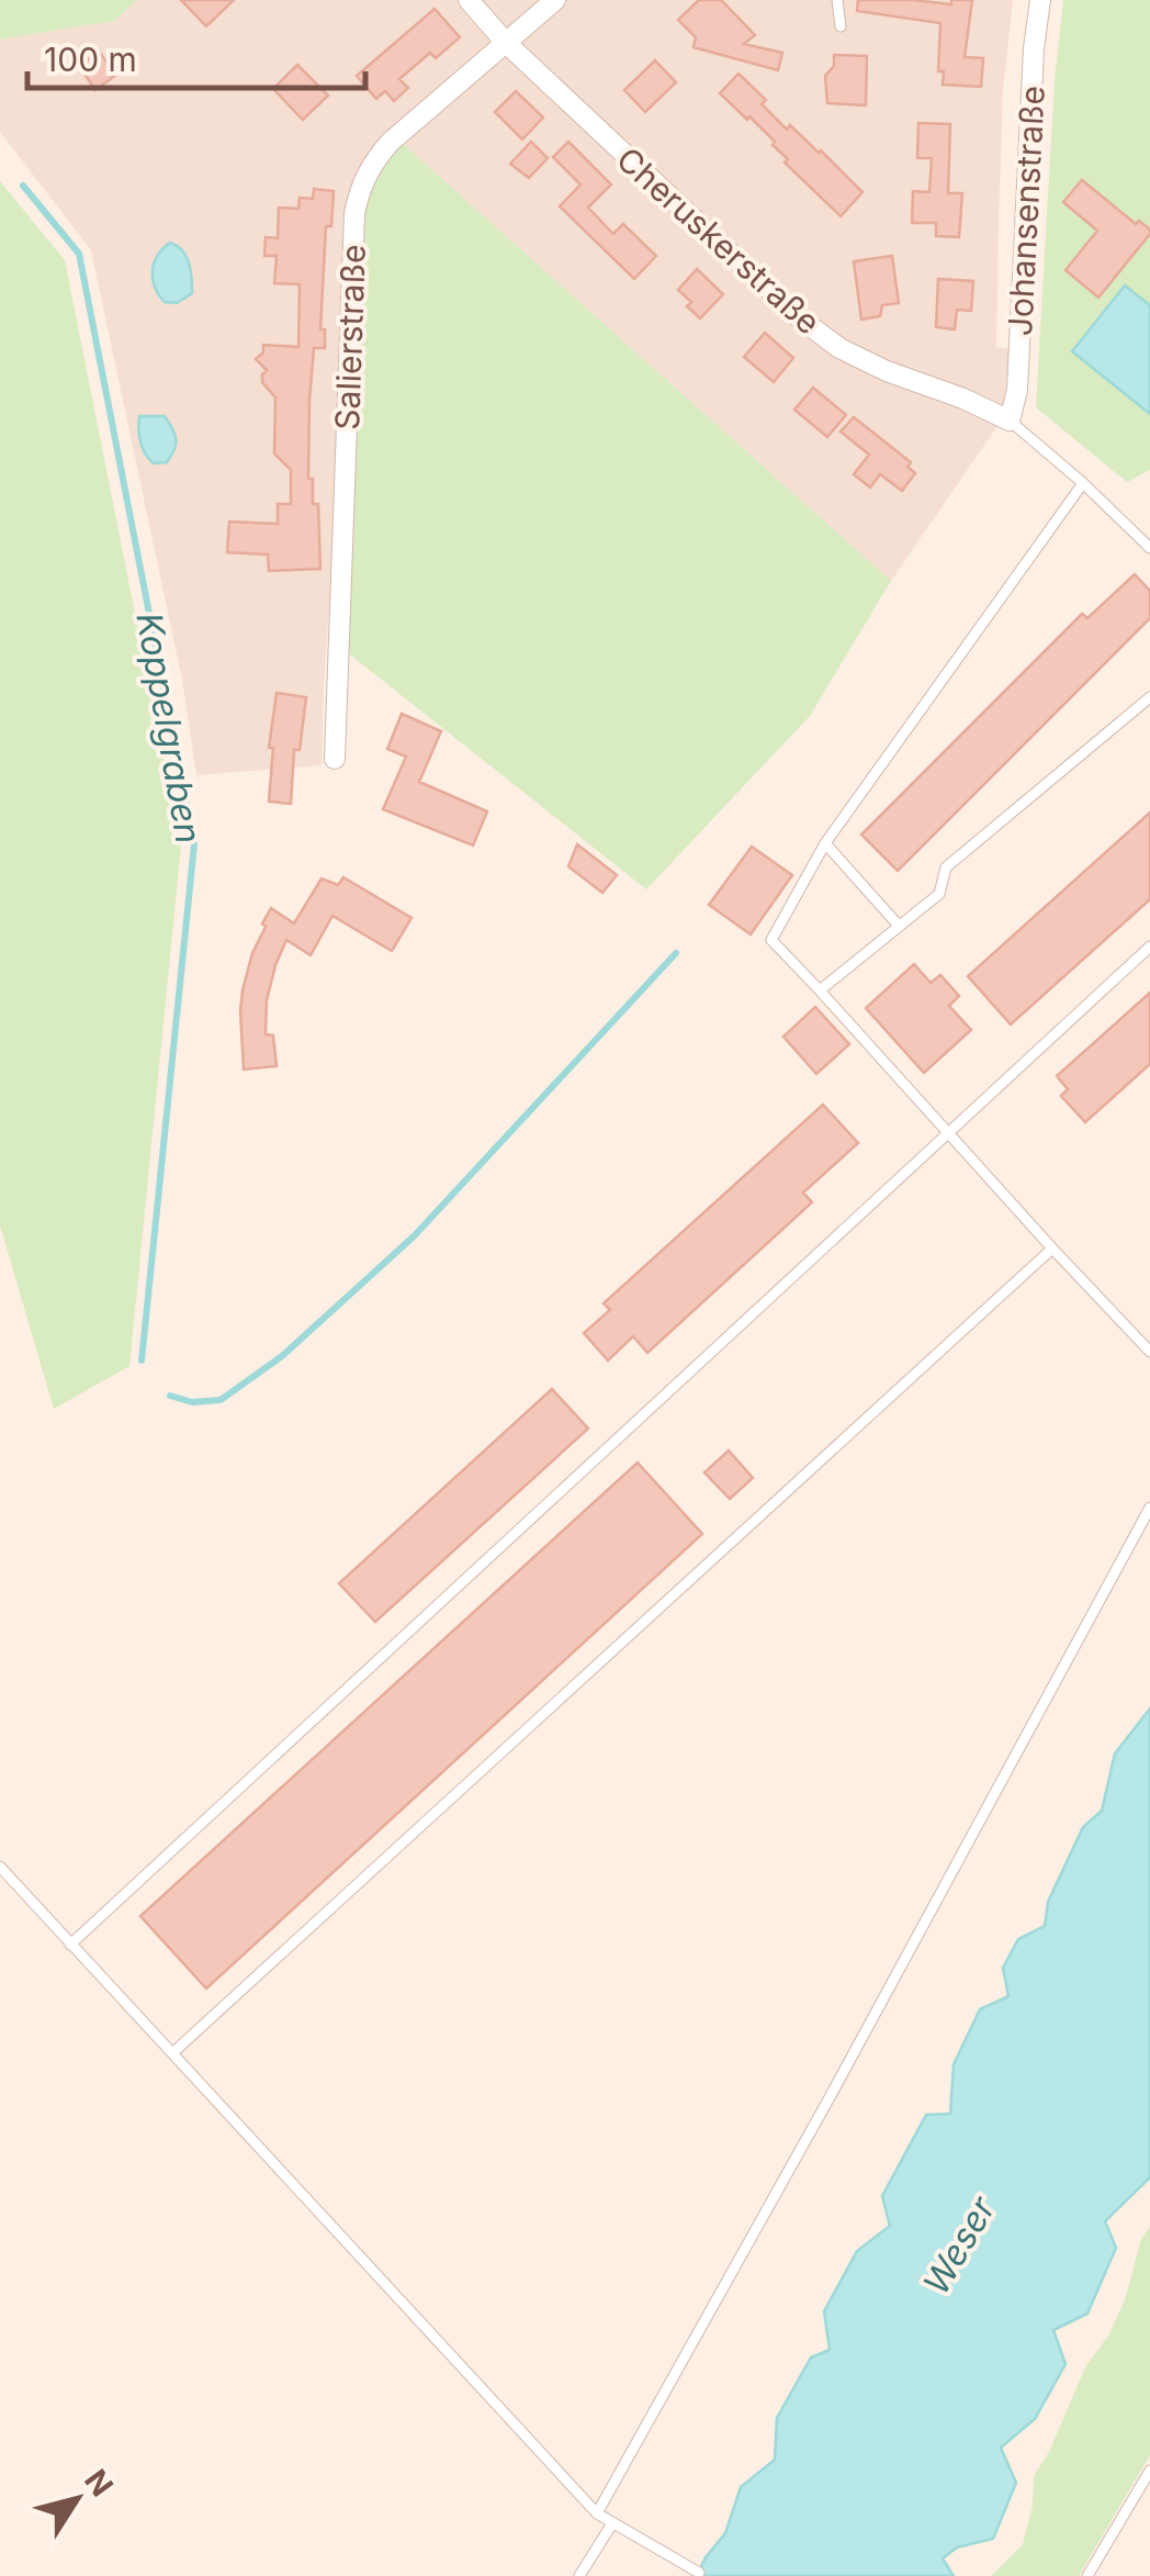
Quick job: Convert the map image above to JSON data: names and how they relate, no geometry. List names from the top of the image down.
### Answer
{
  "streets": {
    "street": ["Johansenstraße", "Cheruskerstraße", "Salierstraße"]
  },
  "crossings": [
    ["Johansenstraße", "Cheruskerstraße"],
    ["Cheruskerstraße", "Salierstraße"]
  ],
  "water": ["Koppelgraben", "Weser"],
  "scale_bar": "100 m",
  "north": "top right"
}
